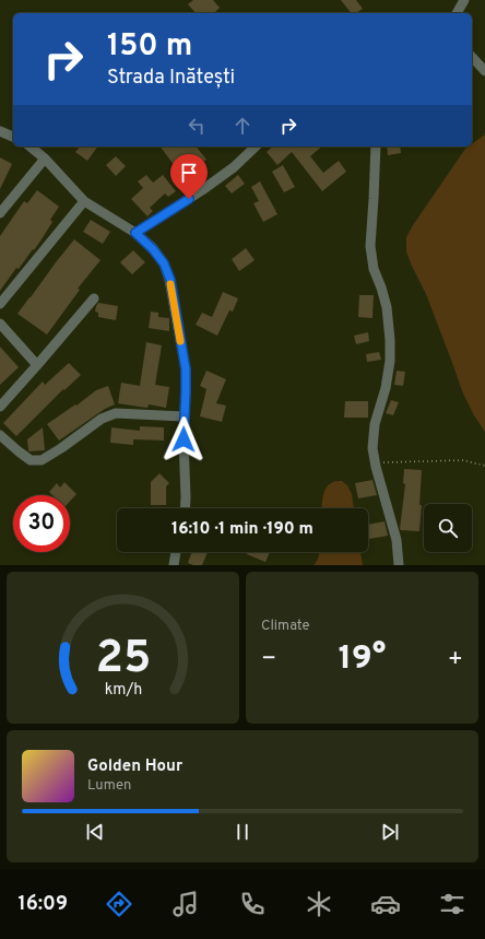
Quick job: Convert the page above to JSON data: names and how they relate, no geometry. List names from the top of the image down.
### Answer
{
  "page": {
    "turn": ["150 m", "Strada Inătești"],
    "limit": "30",
    "trip": "16:10 · 1 min · 190 m",
    "tile": "Climate",
    "heat": ["−", "19°", "+"],
    "song": ["Golden Hour", "Lumen"],
    "tabs": "16:09",
    "gauge": ["25", "km/h"]
  }
}
